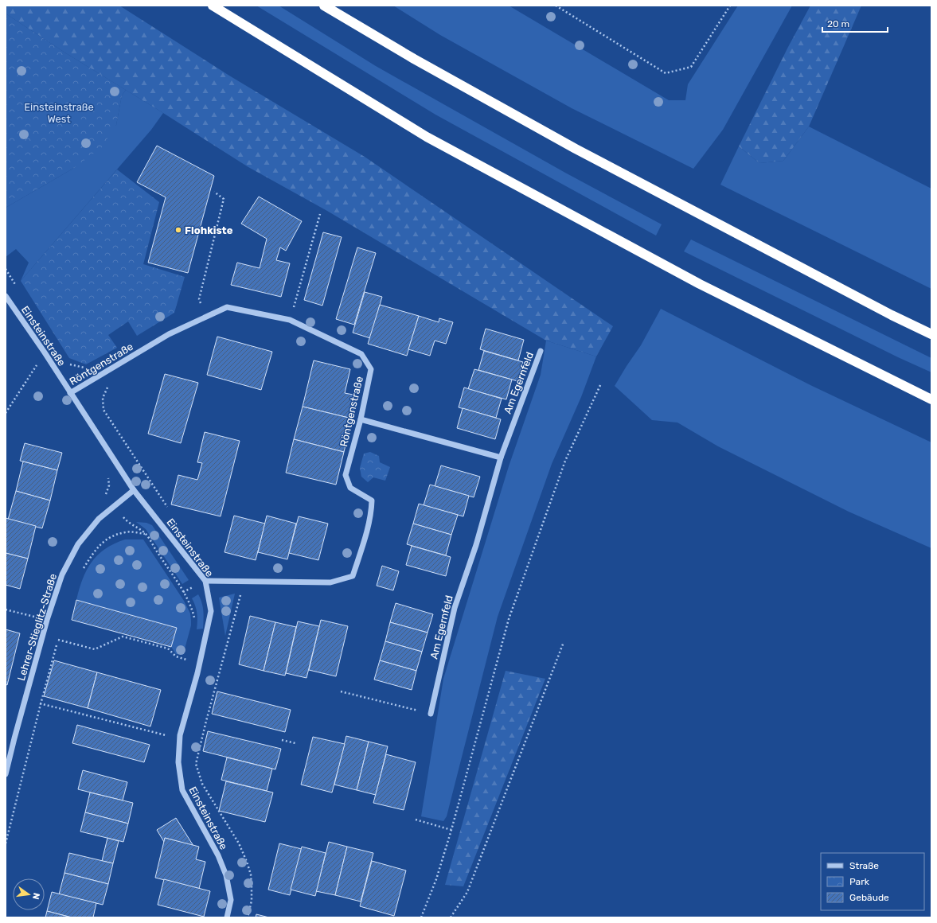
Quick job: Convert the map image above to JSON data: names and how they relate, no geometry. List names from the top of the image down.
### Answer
{
  "streets": {
    "street": [
      "Einsteinstraße",
      "Röntgenstraße",
      "Am Egernfeld",
      "Lehrer-Stieglitz-Straße"
    ]
  },
  "crossings": [
    ["Einsteinstraße", "Röntgenstraße"],
    ["Einsteinstraße", "Lehrer-Stieglitz-Straße"]
  ],
  "parks": ["Einsteinstraße West"],
  "places": ["Flohkiste"],
  "legend": ["Straße", "Park", "Gebäude"],
  "scale_bar": "20 m",
  "north": "right"
}
